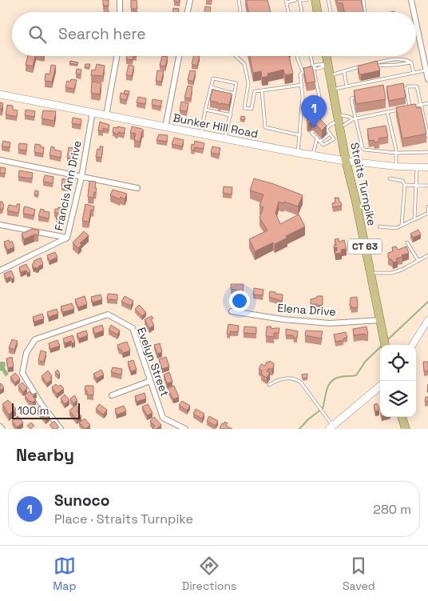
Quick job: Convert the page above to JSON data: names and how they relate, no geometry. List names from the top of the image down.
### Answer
{
  "streets": {
    "main road": ["Bunker Hill Road", "Straits Turnpike", "CT 63"],
    "street": ["Francis Ann Drive", "Elena Drive", "Evelyn Street"]
  },
  "crossings": [
    ["Bunker Hill Road", "Straits Turnpike"],
    ["Bunker Hill Road", "Francis Ann Drive"],
    ["Straits Turnpike", "Elena Drive"]
  ],
  "scale_bar": "100 m",
  "page": {
    "search": "Search here",
    "pins": "1",
    "scale": "100 m",
    "heading": "Nearby",
    "list": [
      {
        "mark": "1",
        "name": "Sunoco",
        "note": "Place · Straits Turnpike",
        "value": "280 m"
      }
    ],
    "nav": ["Map", "Directions", "Saved"]
  }
}
